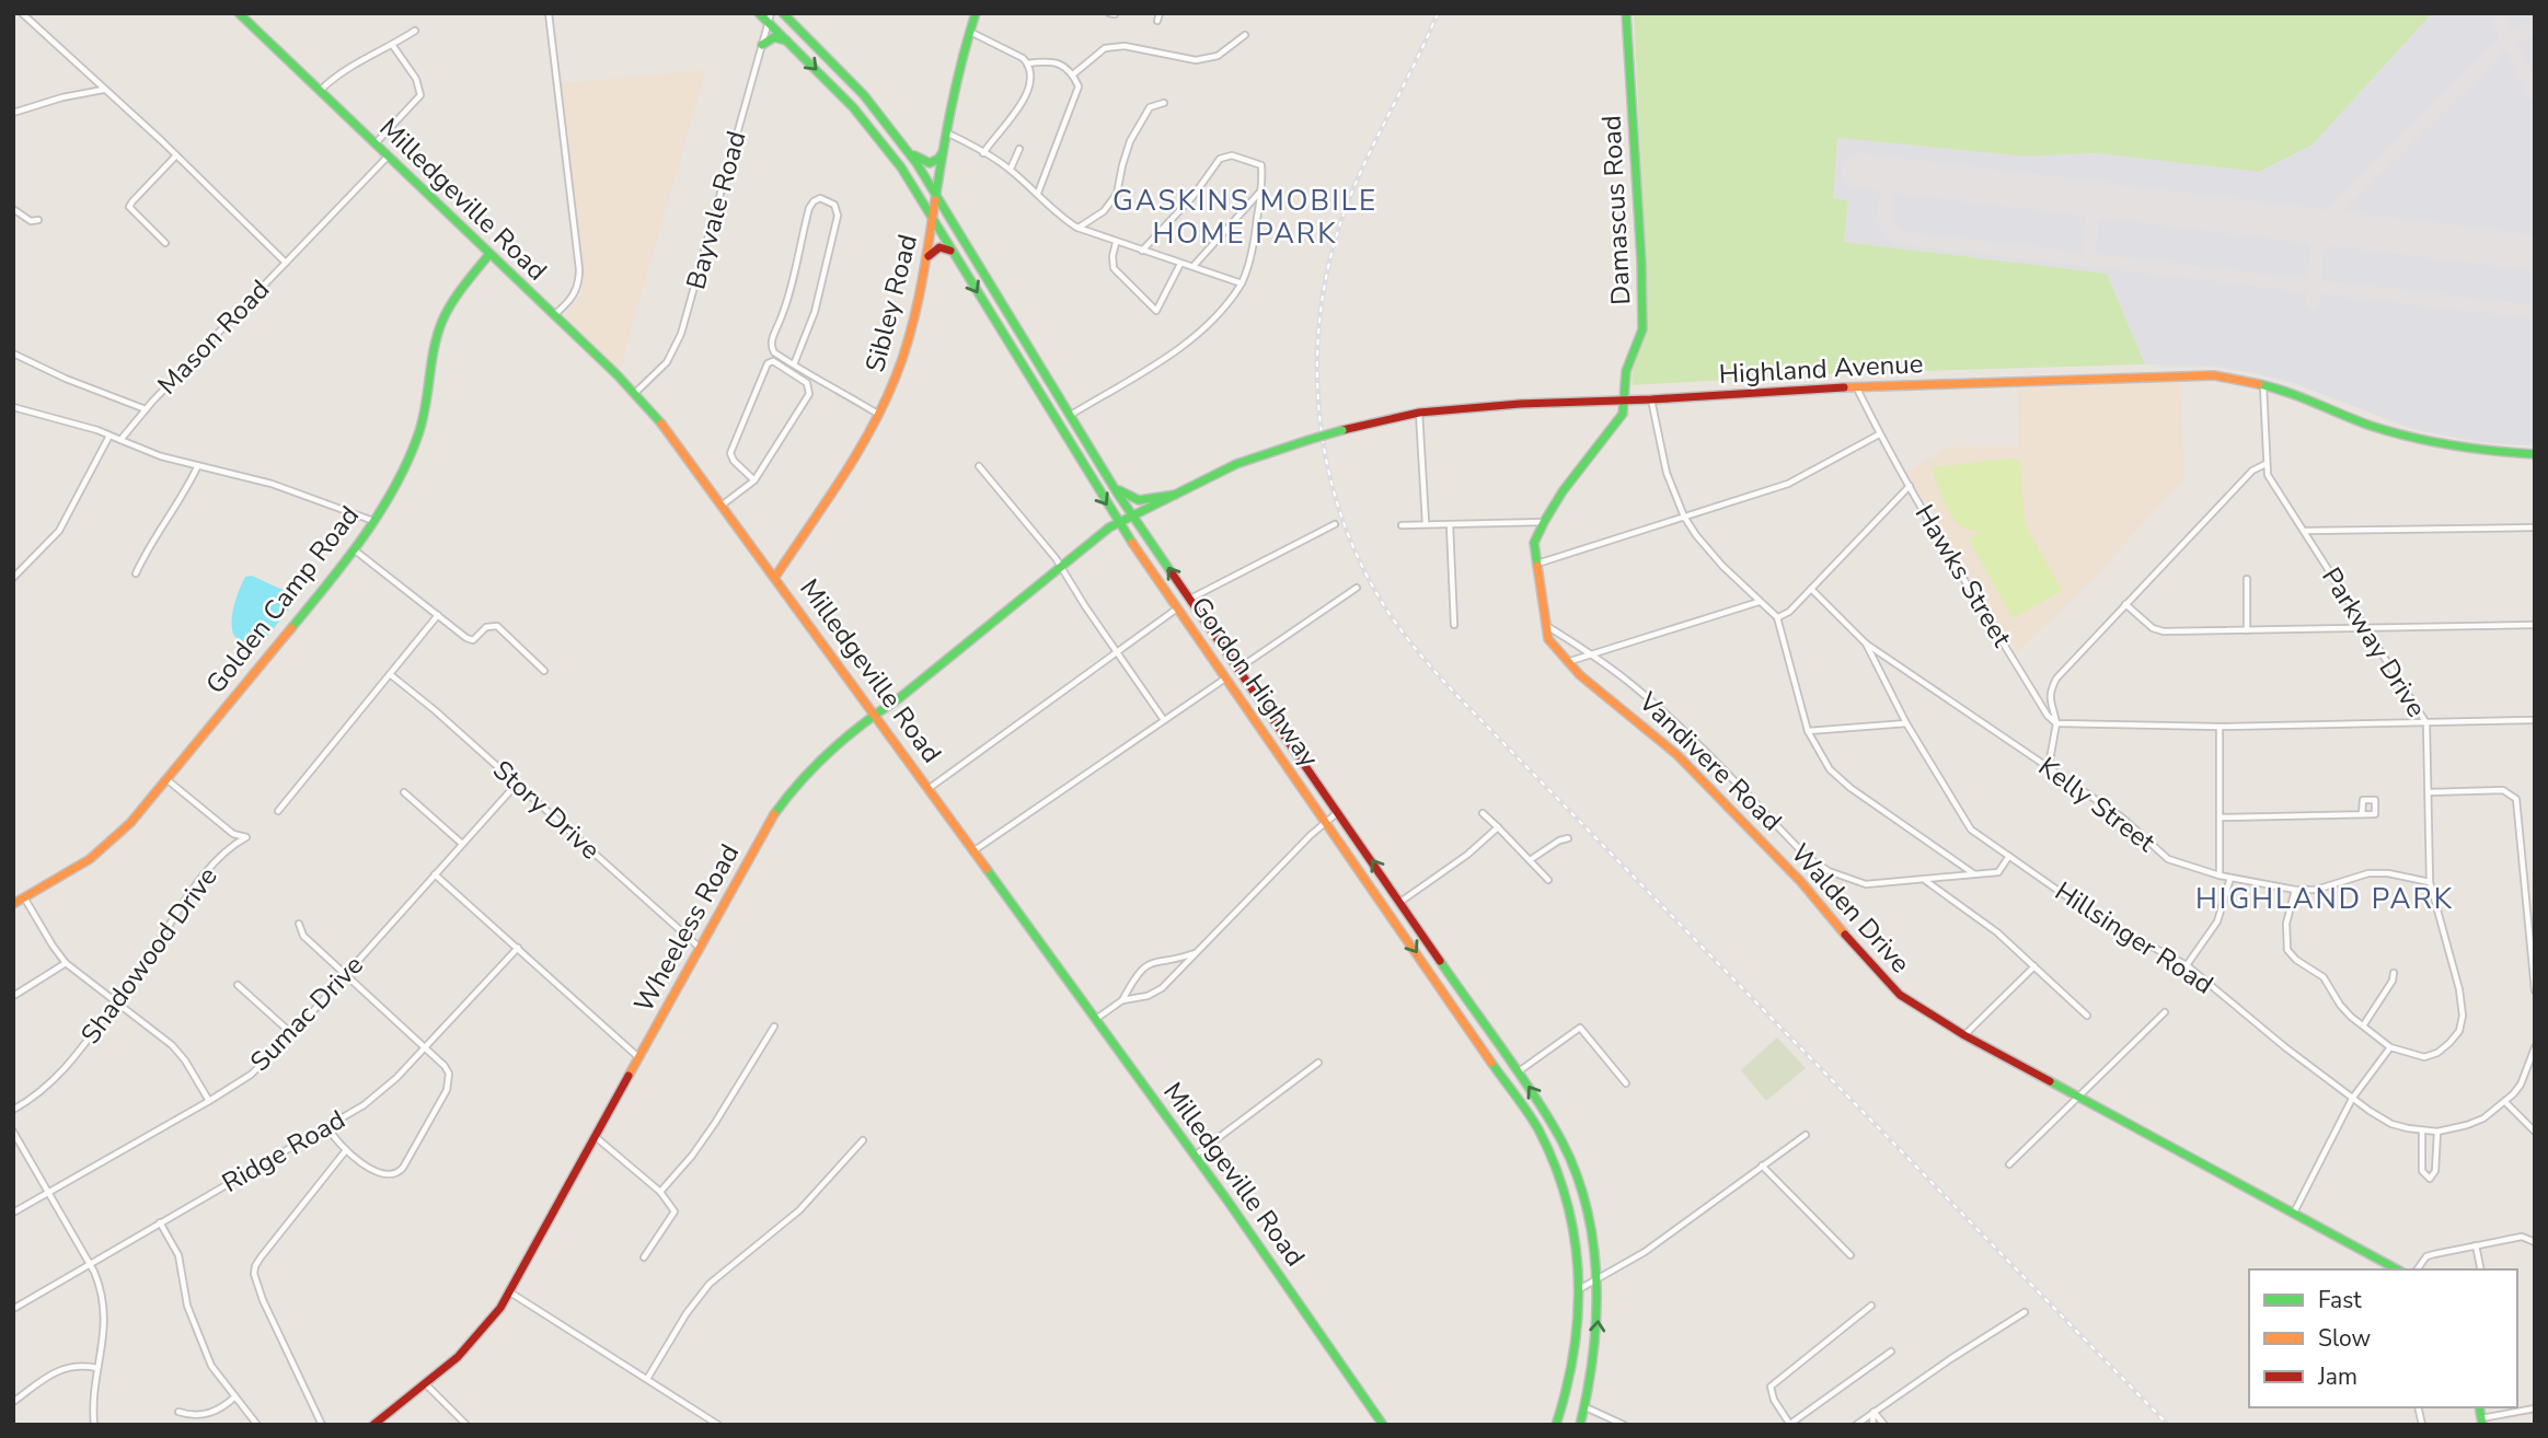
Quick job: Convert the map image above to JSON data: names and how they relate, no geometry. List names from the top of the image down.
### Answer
{
  "streets": {
    "main road": [
      "Milledgeville Road",
      "Damascus Road",
      "Sibley Road",
      "Highland Avenue",
      "Golden Camp Road",
      "Gordon Highway",
      "Walden Drive",
      "Wheeless Road"
    ],
    "street": [
      "Bayvale Road",
      "Mason Road",
      "Hawks Street",
      "Parkway Drive",
      "Vandivere Road",
      "Kelly Street",
      "Story Drive",
      "Hillsinger Road",
      "Shadowood Drive",
      "Sumac Drive",
      "Ridge Road"
    ]
  },
  "crossings": [
    ["Milledgeville Road", "Bayvale Road"],
    ["Milledgeville Road", "Sibley Road"],
    ["Milledgeville Road", "Mason Road"],
    ["Milledgeville Road", "Golden Camp Road"],
    ["Milledgeville Road", "Wheeless Road"],
    ["Bayvale Road", "Gordon Highway"],
    ["Damascus Road", "Highland Avenue"],
    ["Damascus Road", "Walden Drive"],
    ["Sibley Road", "Gordon Highway"],
    ["Highland Avenue", "Hawks Street"],
    ["Highland Avenue", "Parkway Drive"],
    ["Highland Avenue", "Gordon Highway"],
    ["Highland Avenue", "Walden Drive"],
    ["Highland Avenue", "Wheeless Road"],
    ["Golden Camp Road", "Shadowood Drive"],
    ["Parkway Drive", "Kelly Street"],
    ["Gordon Highway", "Wheeless Road"],
    ["Vandivere Road", "Walden Drive"],
    ["Vandivere Road", "Hillsinger Road"],
    ["Kelly Street", "Hillsinger Road"],
    ["Story Drive", "Wheeless Road"],
    ["Story Drive", "Sumac Drive"]
  ],
  "districts": ["GASKINS MOBILE HOME PARK", "HIGHLAND PARK"],
  "legend": ["Fast", "Slow", "Jam"]
}
